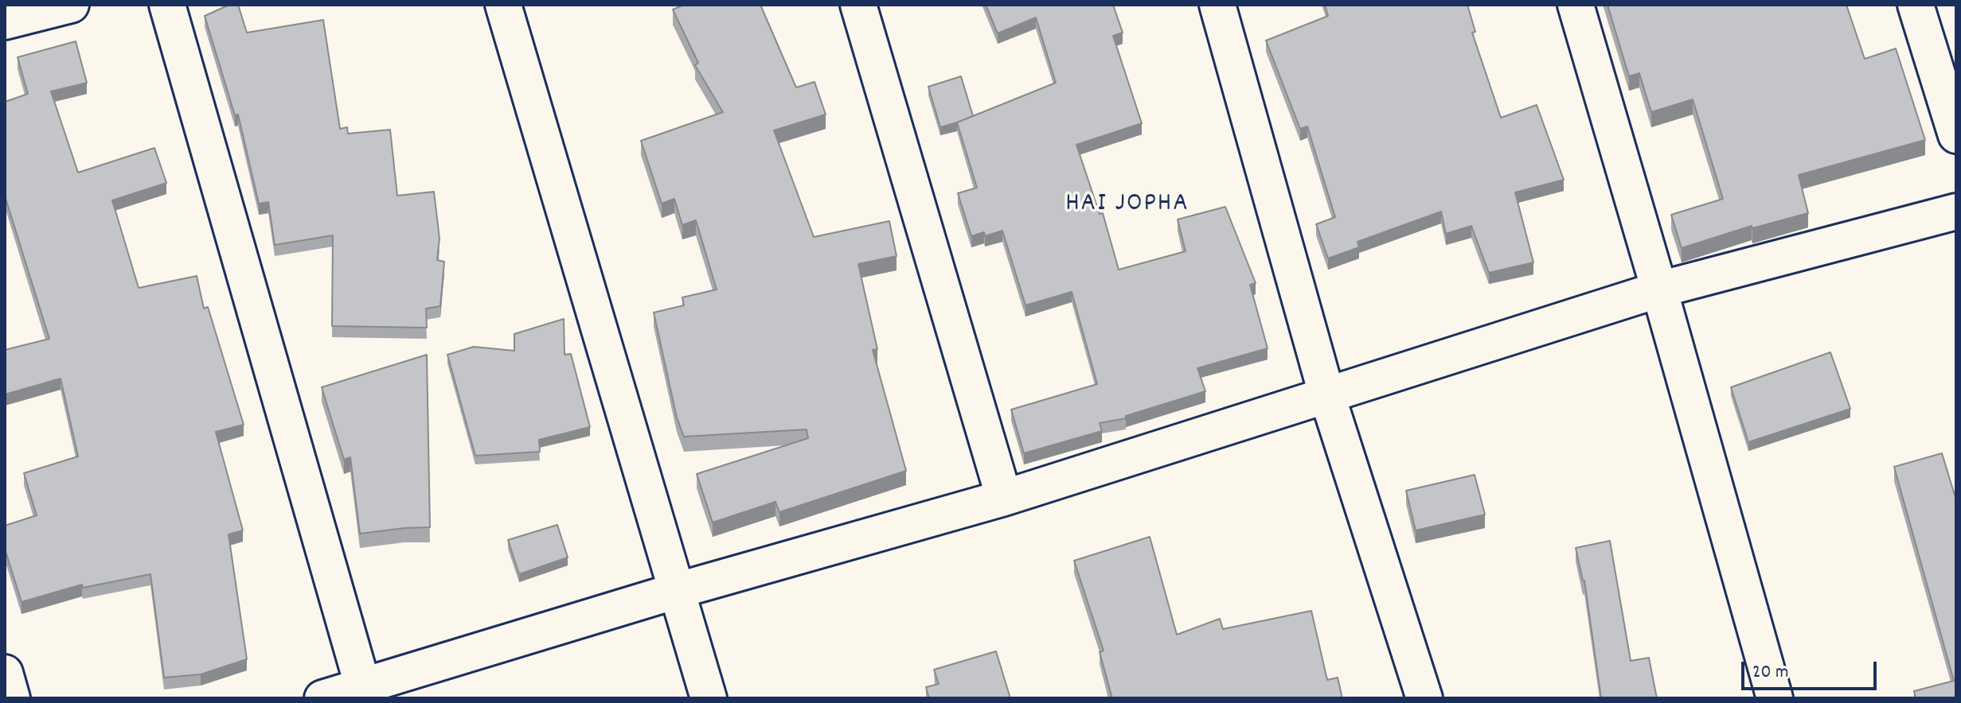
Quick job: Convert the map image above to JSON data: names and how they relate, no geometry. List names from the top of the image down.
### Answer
{
  "districts": ["HAI JOPHA"],
  "scale_bar": "20 m"
}
